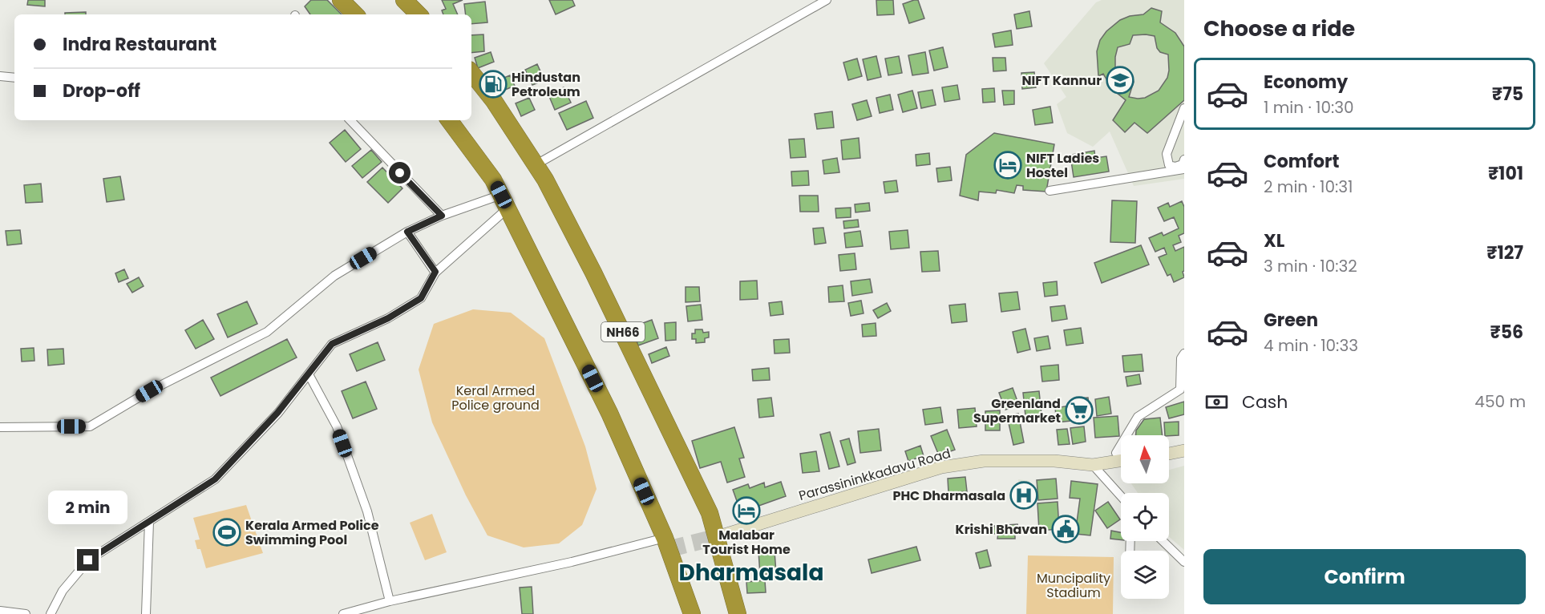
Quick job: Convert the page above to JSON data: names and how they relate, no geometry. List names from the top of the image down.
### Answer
{
  "streets": {
    "highway": ["NH66"],
    "main road": ["Parassininkkadavu Road"]
  },
  "crossings": [
    ["NH66", "Parassininkkadavu Road"]
  ],
  "districts": ["Dharmasala"],
  "parks": ["Keral Armed Police ground", "Muncipality Stadium"],
  "places": {
    "school or university": ["NIFT Kannur"],
    "fuel station": ["Hindustan Petroleum"],
    "hotel": ["NIFT Ladies Hostel", "Malabar Tourist Home"],
    "supermarket": ["Greenland Supermarket"],
    "hospital": ["PHC Dharmasala"],
    "public building": ["Krishi Bhavan"],
    "sports": ["Kerala Armed Police Swimming Pool"]
  },
  "north": "top",
  "page": {
    "heading": "Choose a ride",
    "banner": ["Indra Restaurant", "Drop-off"],
    "list": [
      {
        "name": "Economy",
        "note": "1 min · 10:30",
        "value": "₹75"
      },
      {
        "name": "Comfort",
        "note": "2 min · 10:31",
        "value": "₹101"
      },
      {
        "name": "XL",
        "note": "3 min · 10:32",
        "value": "₹127"
      },
      {
        "name": "Green",
        "note": "4 min · 10:33",
        "value": "₹56"
      }
    ],
    "pay": ["Cash", "450 m"],
    "bubble": "2 min",
    "buttons": "Confirm"
  }
}
